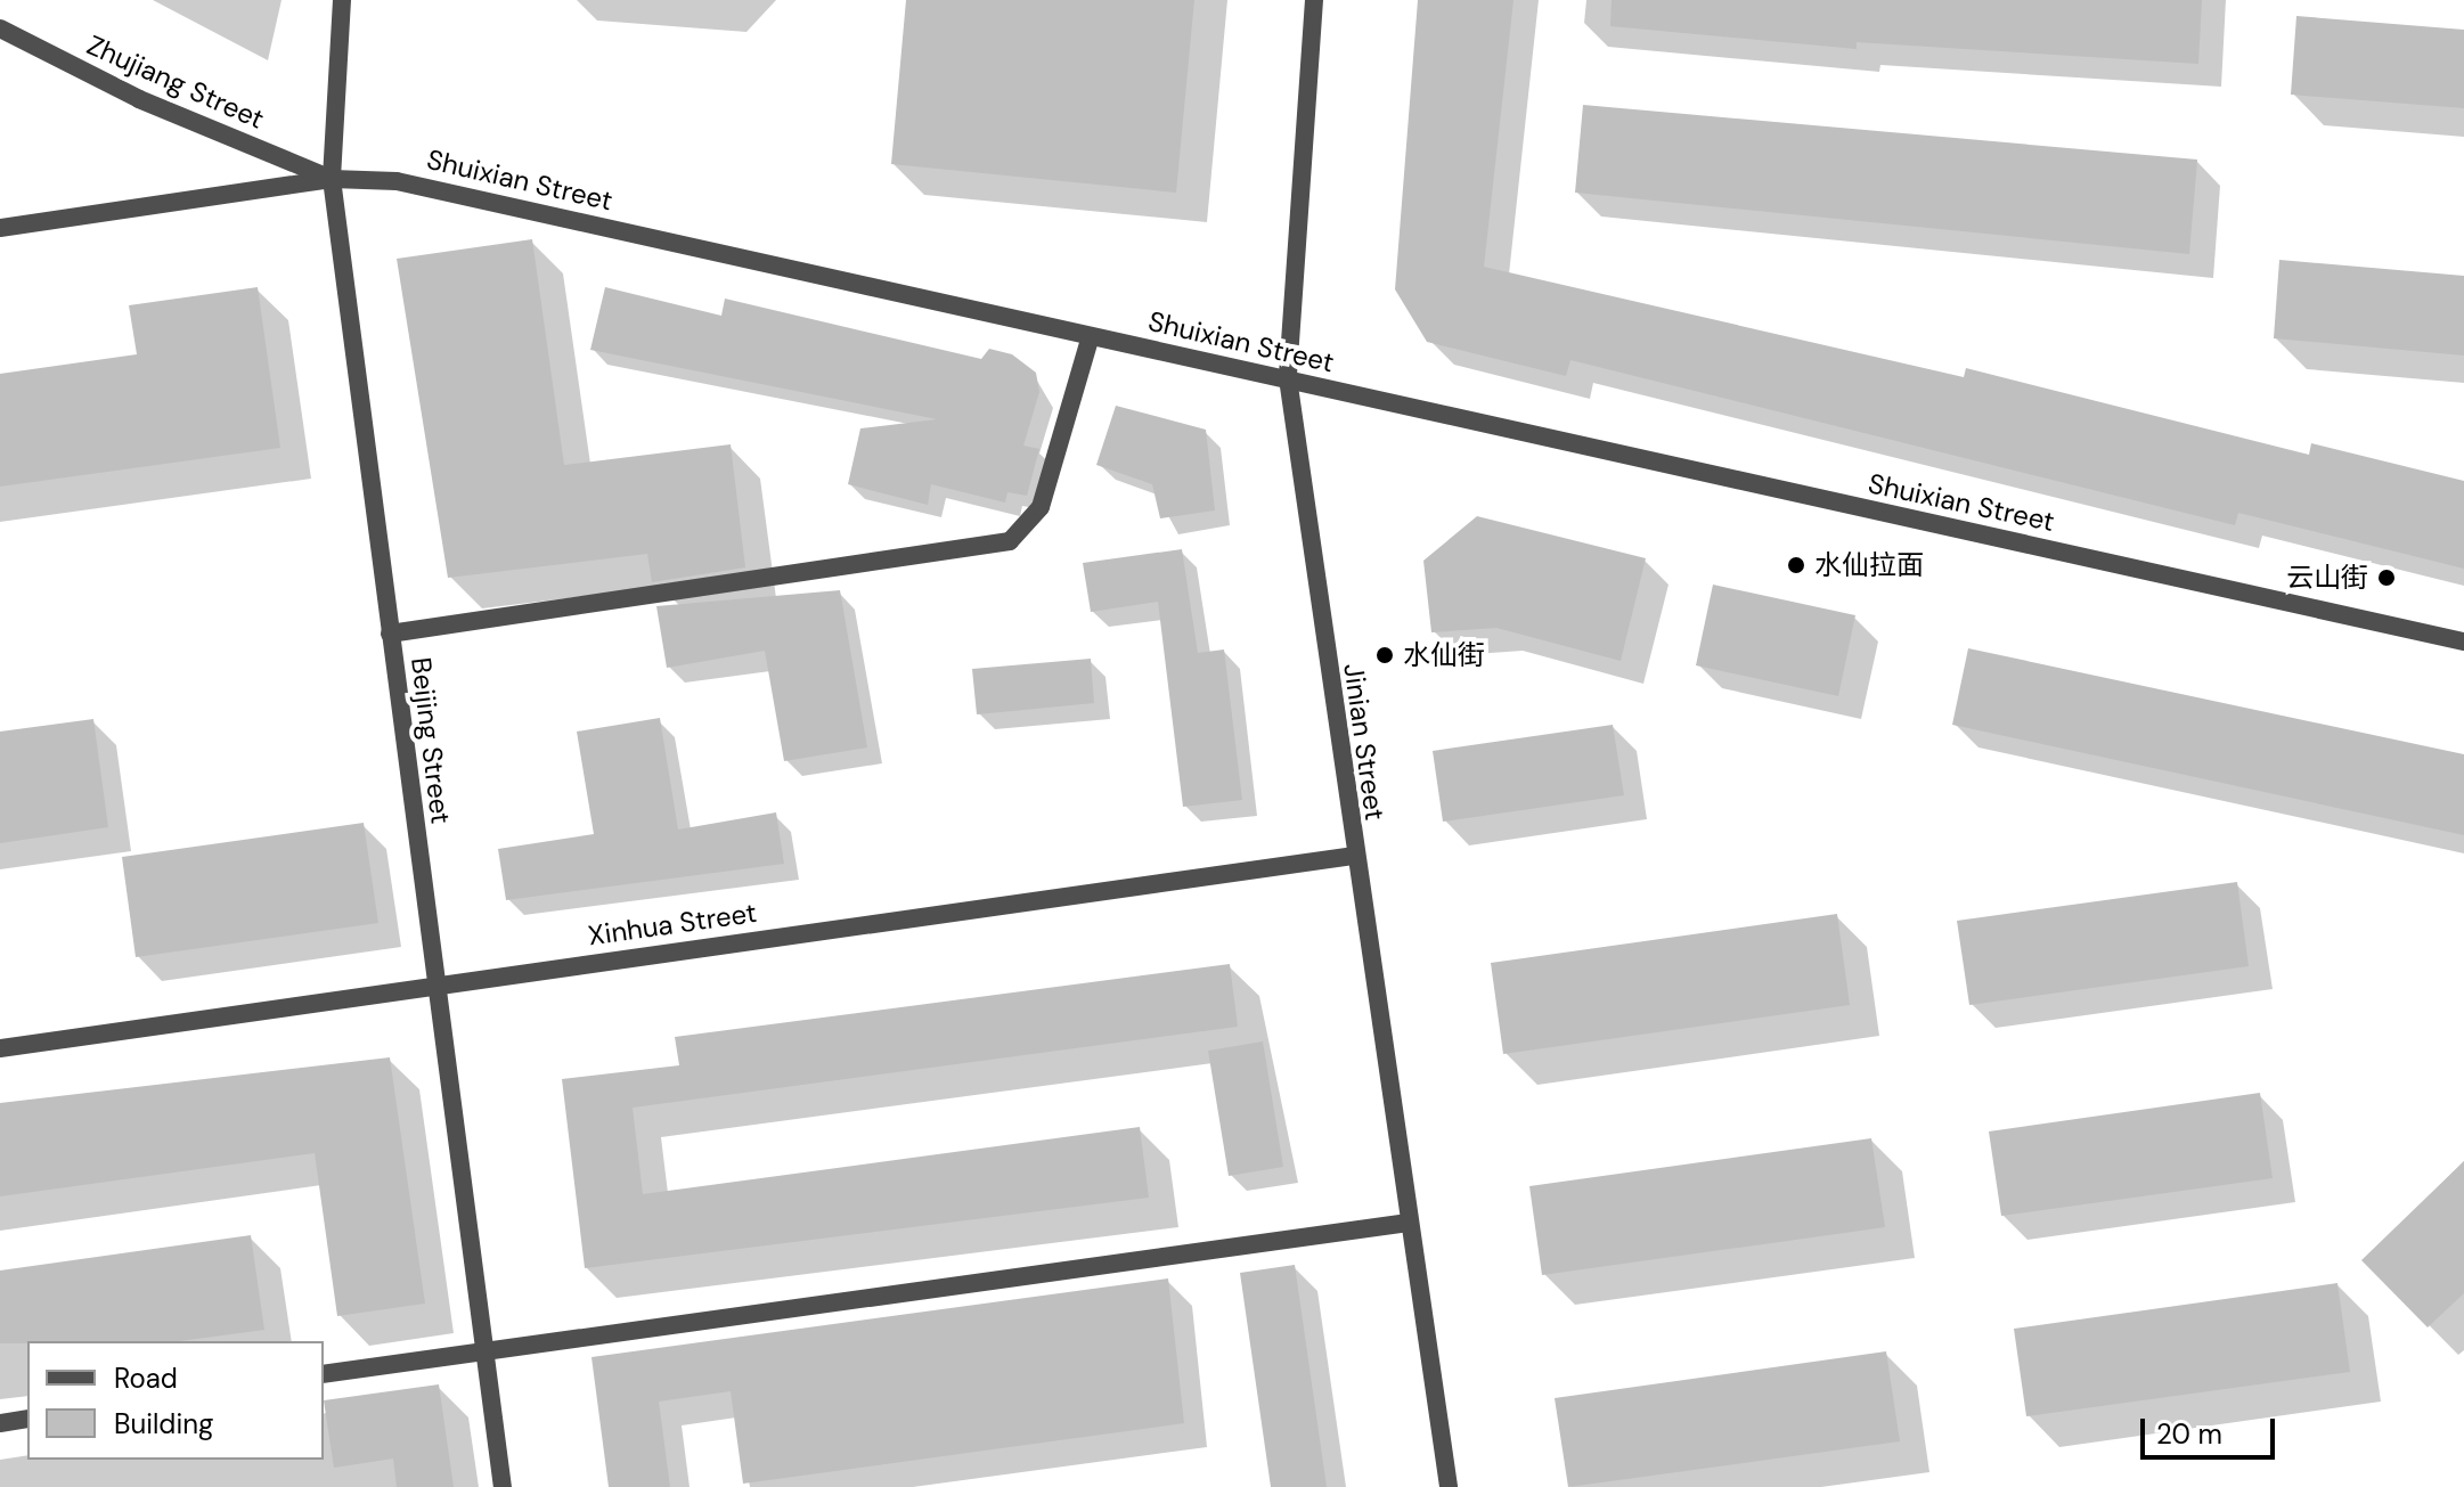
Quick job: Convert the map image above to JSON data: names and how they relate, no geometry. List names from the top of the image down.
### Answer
{
  "streets": {
    "street": [
      "Zhujiang Street",
      "Shuixian Street",
      "Beijing Street",
      "Jinian Street",
      "Xinhua Street"
    ]
  },
  "crossings": [
    ["Zhujiang Street", "Shuixian Street"],
    ["Zhujiang Street", "Beijing Street"],
    ["Shuixian Street", "Beijing Street"],
    ["Shuixian Street", "Jinian Street"],
    ["Beijing Street", "Xinhua Street"],
    ["Jinian Street", "Xinhua Street"]
  ],
  "places": ["水仙拉面", "云山街", "水仙街"],
  "legend": ["Road", "Building"],
  "scale_bar": "20 m"
}
